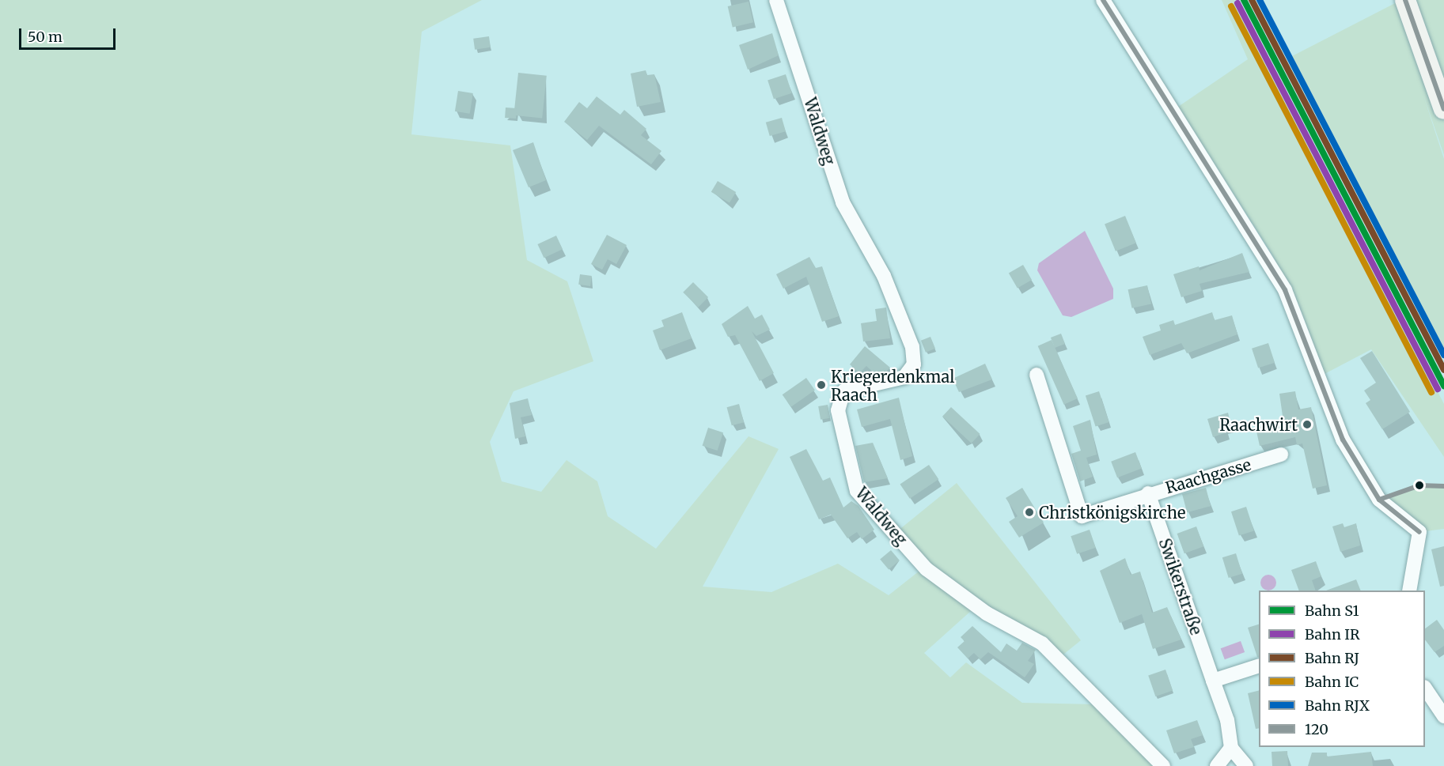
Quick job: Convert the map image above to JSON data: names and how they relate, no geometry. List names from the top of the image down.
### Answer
{
  "streets": {
    "street": ["Waldweg", "Raachgasse", "Swikerstraße"]
  },
  "crossings": [
    ["Raachgasse", "Swikerstraße"]
  ],
  "places": ["Kriegerdenkmal Raach", "Raachwirt", "Christkönigskirche"],
  "lines": [
    "rail line S1",
    "rail line RJ",
    "rail line RJX",
    "transit line 120",
    "rail line IR",
    "rail line IC"
  ],
  "legend": [
    "Bahn S1",
    "Bahn IR",
    "Bahn RJ",
    "Bahn IC",
    "Bahn RJX",
    "120"
  ],
  "scale_bar": "50 m"
}
